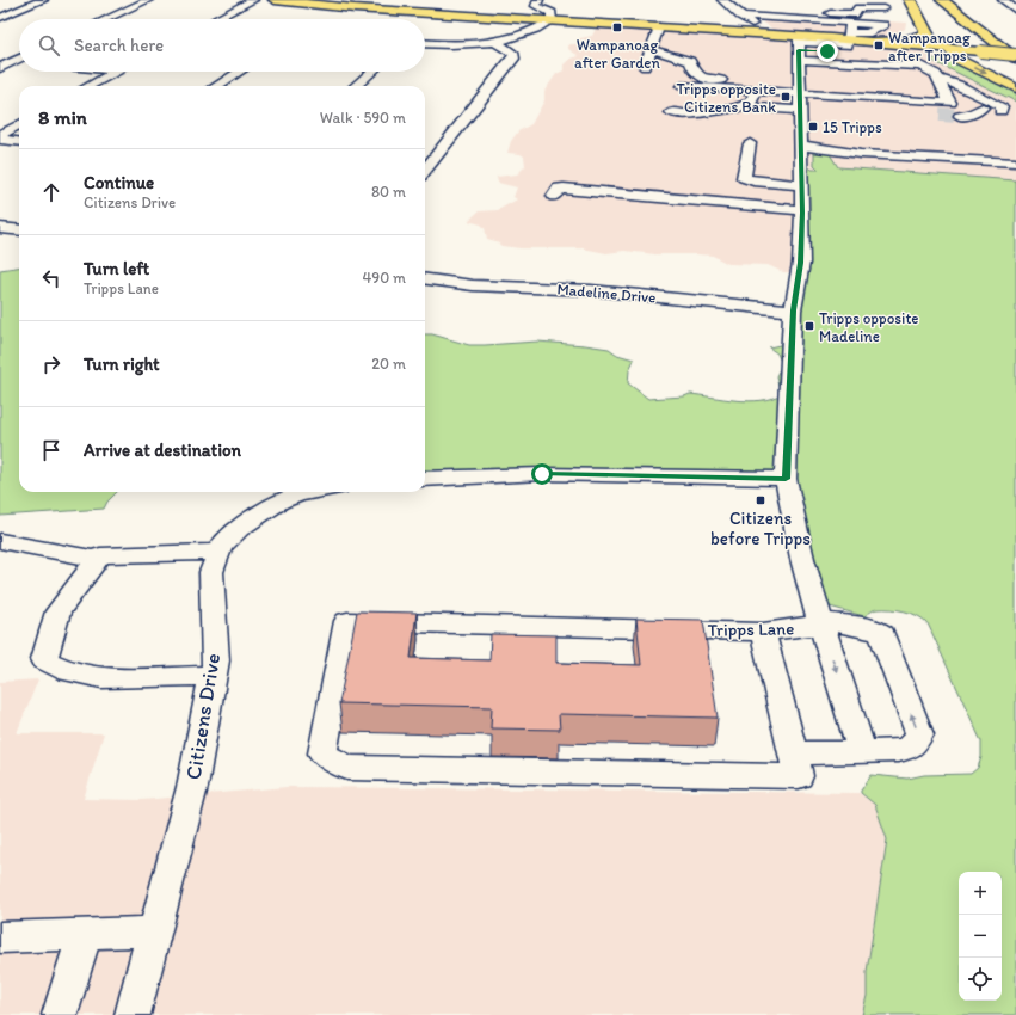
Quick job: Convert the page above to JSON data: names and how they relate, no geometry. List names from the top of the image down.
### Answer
{
  "streets": {
    "street": ["Madeline Drive", "Tripps Lane", "Citizens Drive"]
  },
  "crossings": [
    ["Madeline Drive", "Tripps Lane"]
  ],
  "places": {
    "transit": [
      "Wampanoag after Garden",
      "Wampanoag after Tripps",
      "Tripps opposite Citizens Bank",
      "15 Tripps",
      "Tripps opposite Madeline",
      "Citizens before Tripps"
    ]
  },
  "page": {
    "search": "Search here",
    "heading": ["8 min", "Walk · 590 m"],
    "list": [
      ["Continue", "Citizens Drive", "80 m"],
      ["Turn left", "Tripps Lane", "490 m"],
      ["Turn right", "20 m"],
      "Arrive at destination"
    ],
    "map_buttons": ["+", "−"]
  }
}
